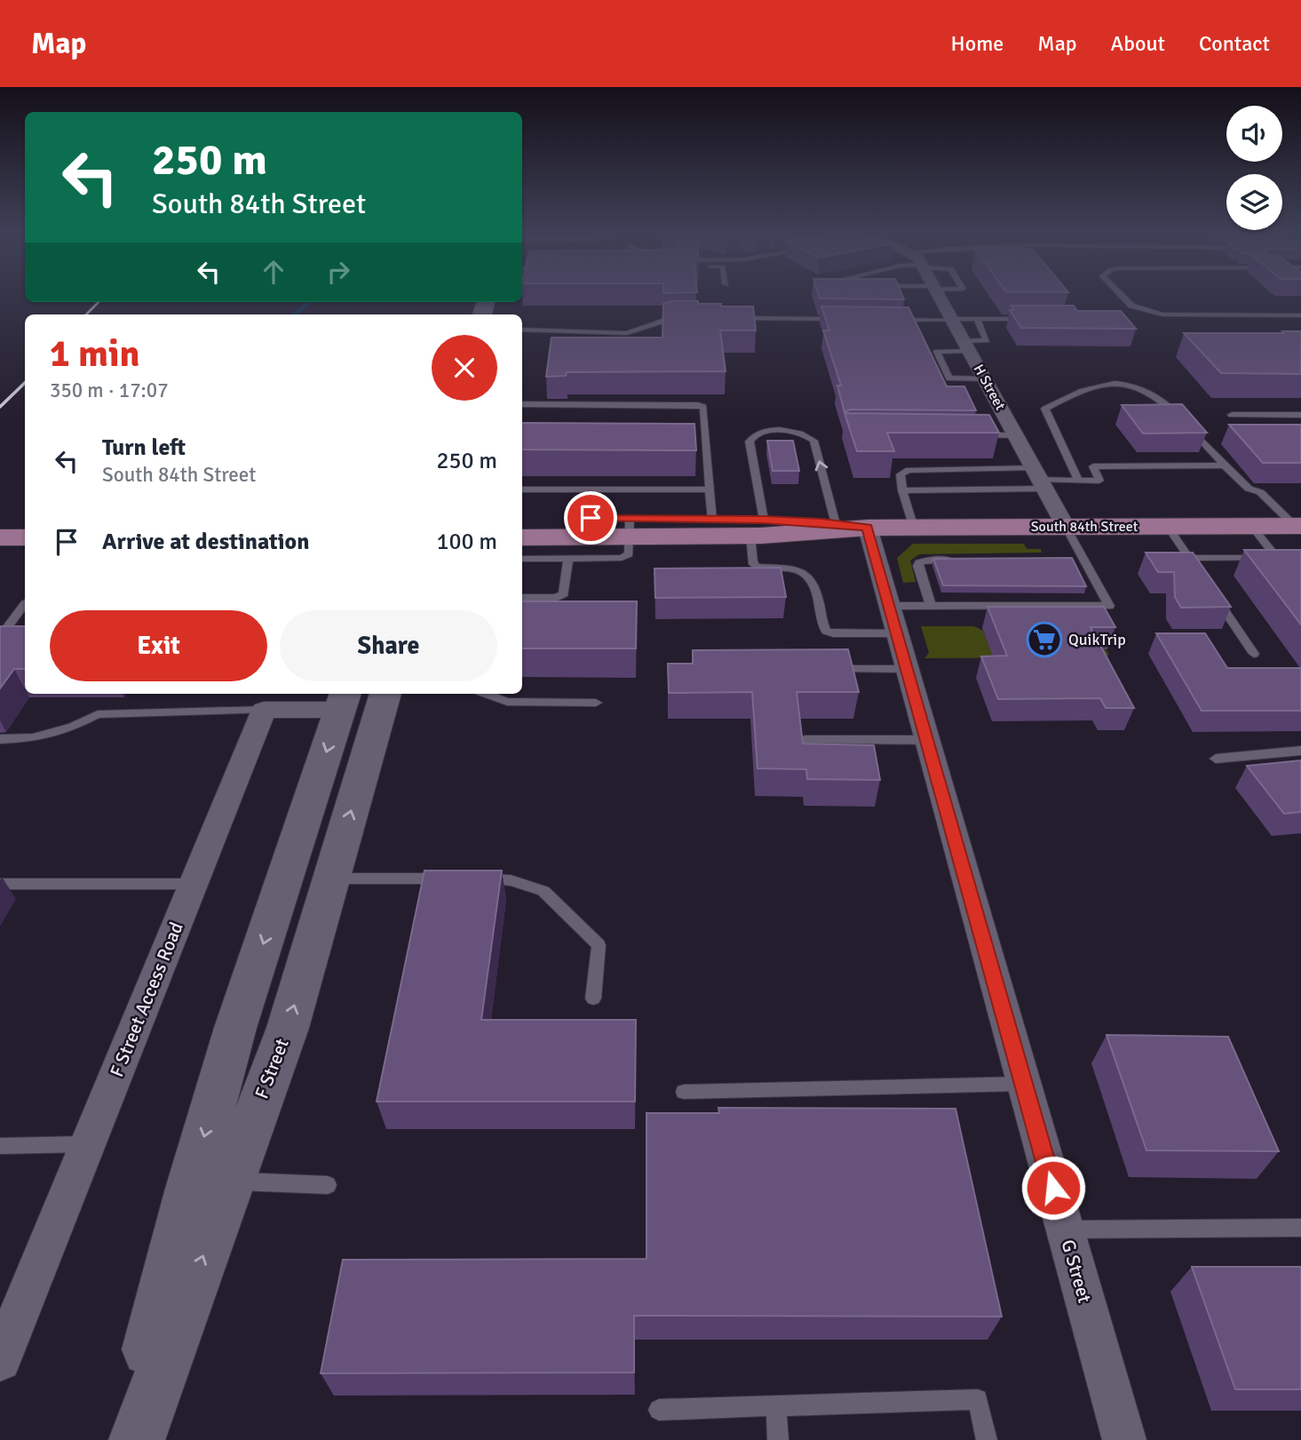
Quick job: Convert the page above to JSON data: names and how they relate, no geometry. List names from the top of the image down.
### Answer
{
  "streets": {
    "main road": ["South 84th Street"],
    "street": [
      "H Street",
      "F Street Access Road",
      "F Street",
      "G Street"
    ]
  },
  "crossings": [
    ["H Street", "South 84th Street"],
    ["South 84th Street", "G Street"]
  ],
  "places": {
    "supermarket": ["QuikTrip"]
  },
  "page": {
    "header": "Map",
    "nav": [
      "Home",
      "Map",
      "About",
      "Contact"
    ],
    "turn": ["250 m", "South 84th Street"],
    "heading": ["1 min", "350 m · 17:07"],
    "list": [
      {
        "name": "Turn left",
        "note": "South 84th Street",
        "value": "250 m"
      },
      {
        "name": "Arrive at destination",
        "value": "100 m"
      }
    ],
    "buttons": ["Exit", "Share"]
  }
}
